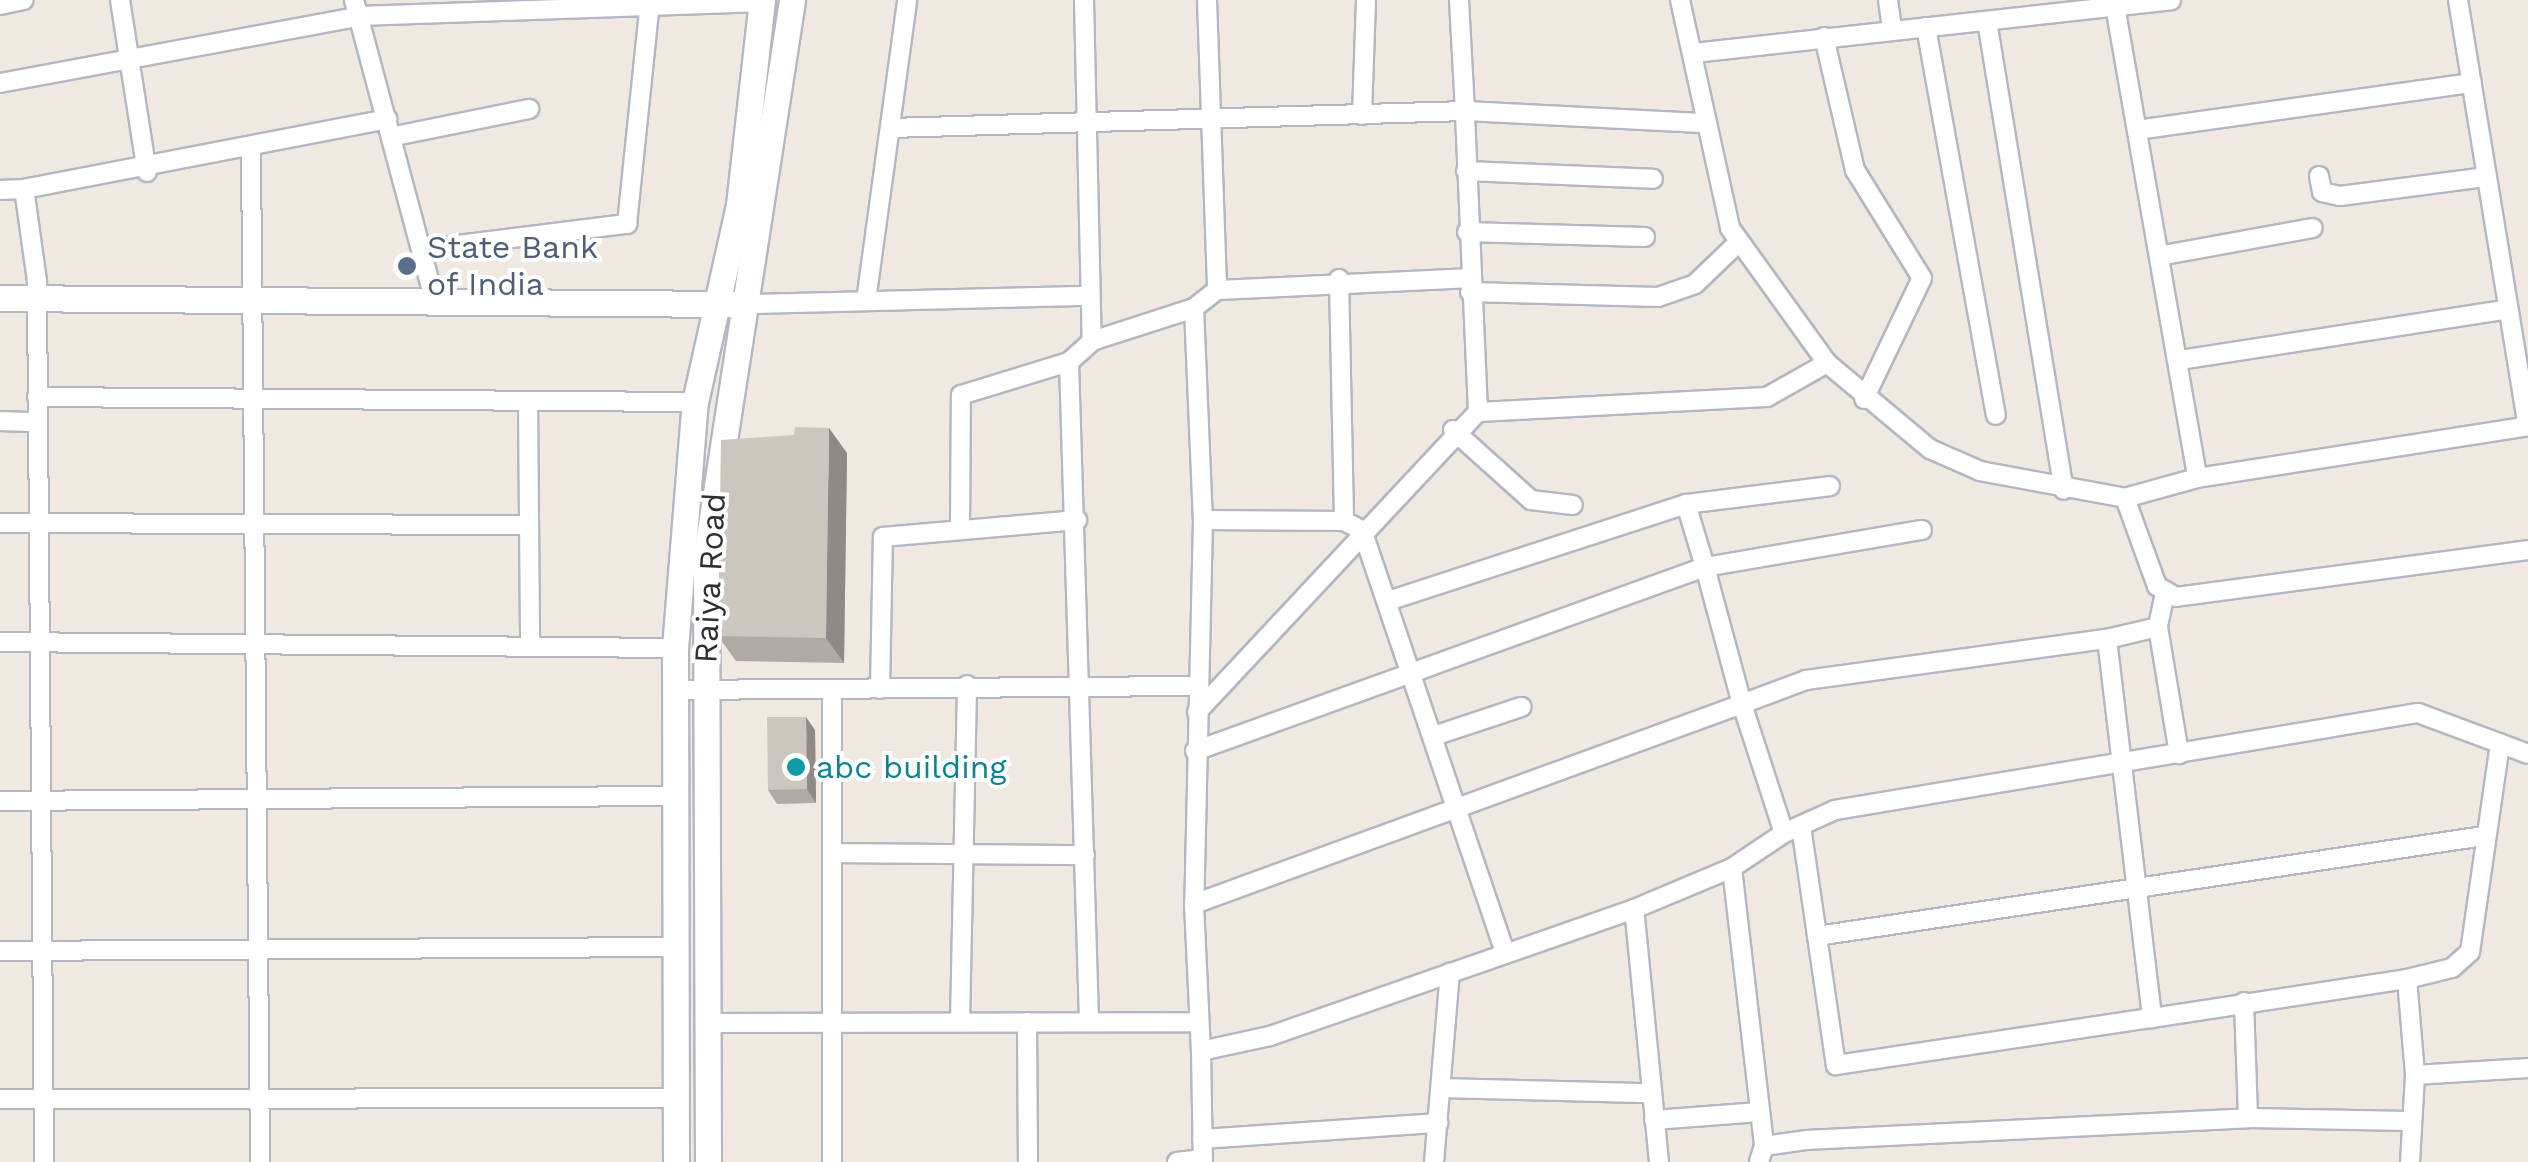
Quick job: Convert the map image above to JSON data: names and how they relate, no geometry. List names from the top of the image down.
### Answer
{
  "streets": {
    "street": ["Raiya Road"]
  },
  "places": ["State Bank of India", "abc building"]
}
